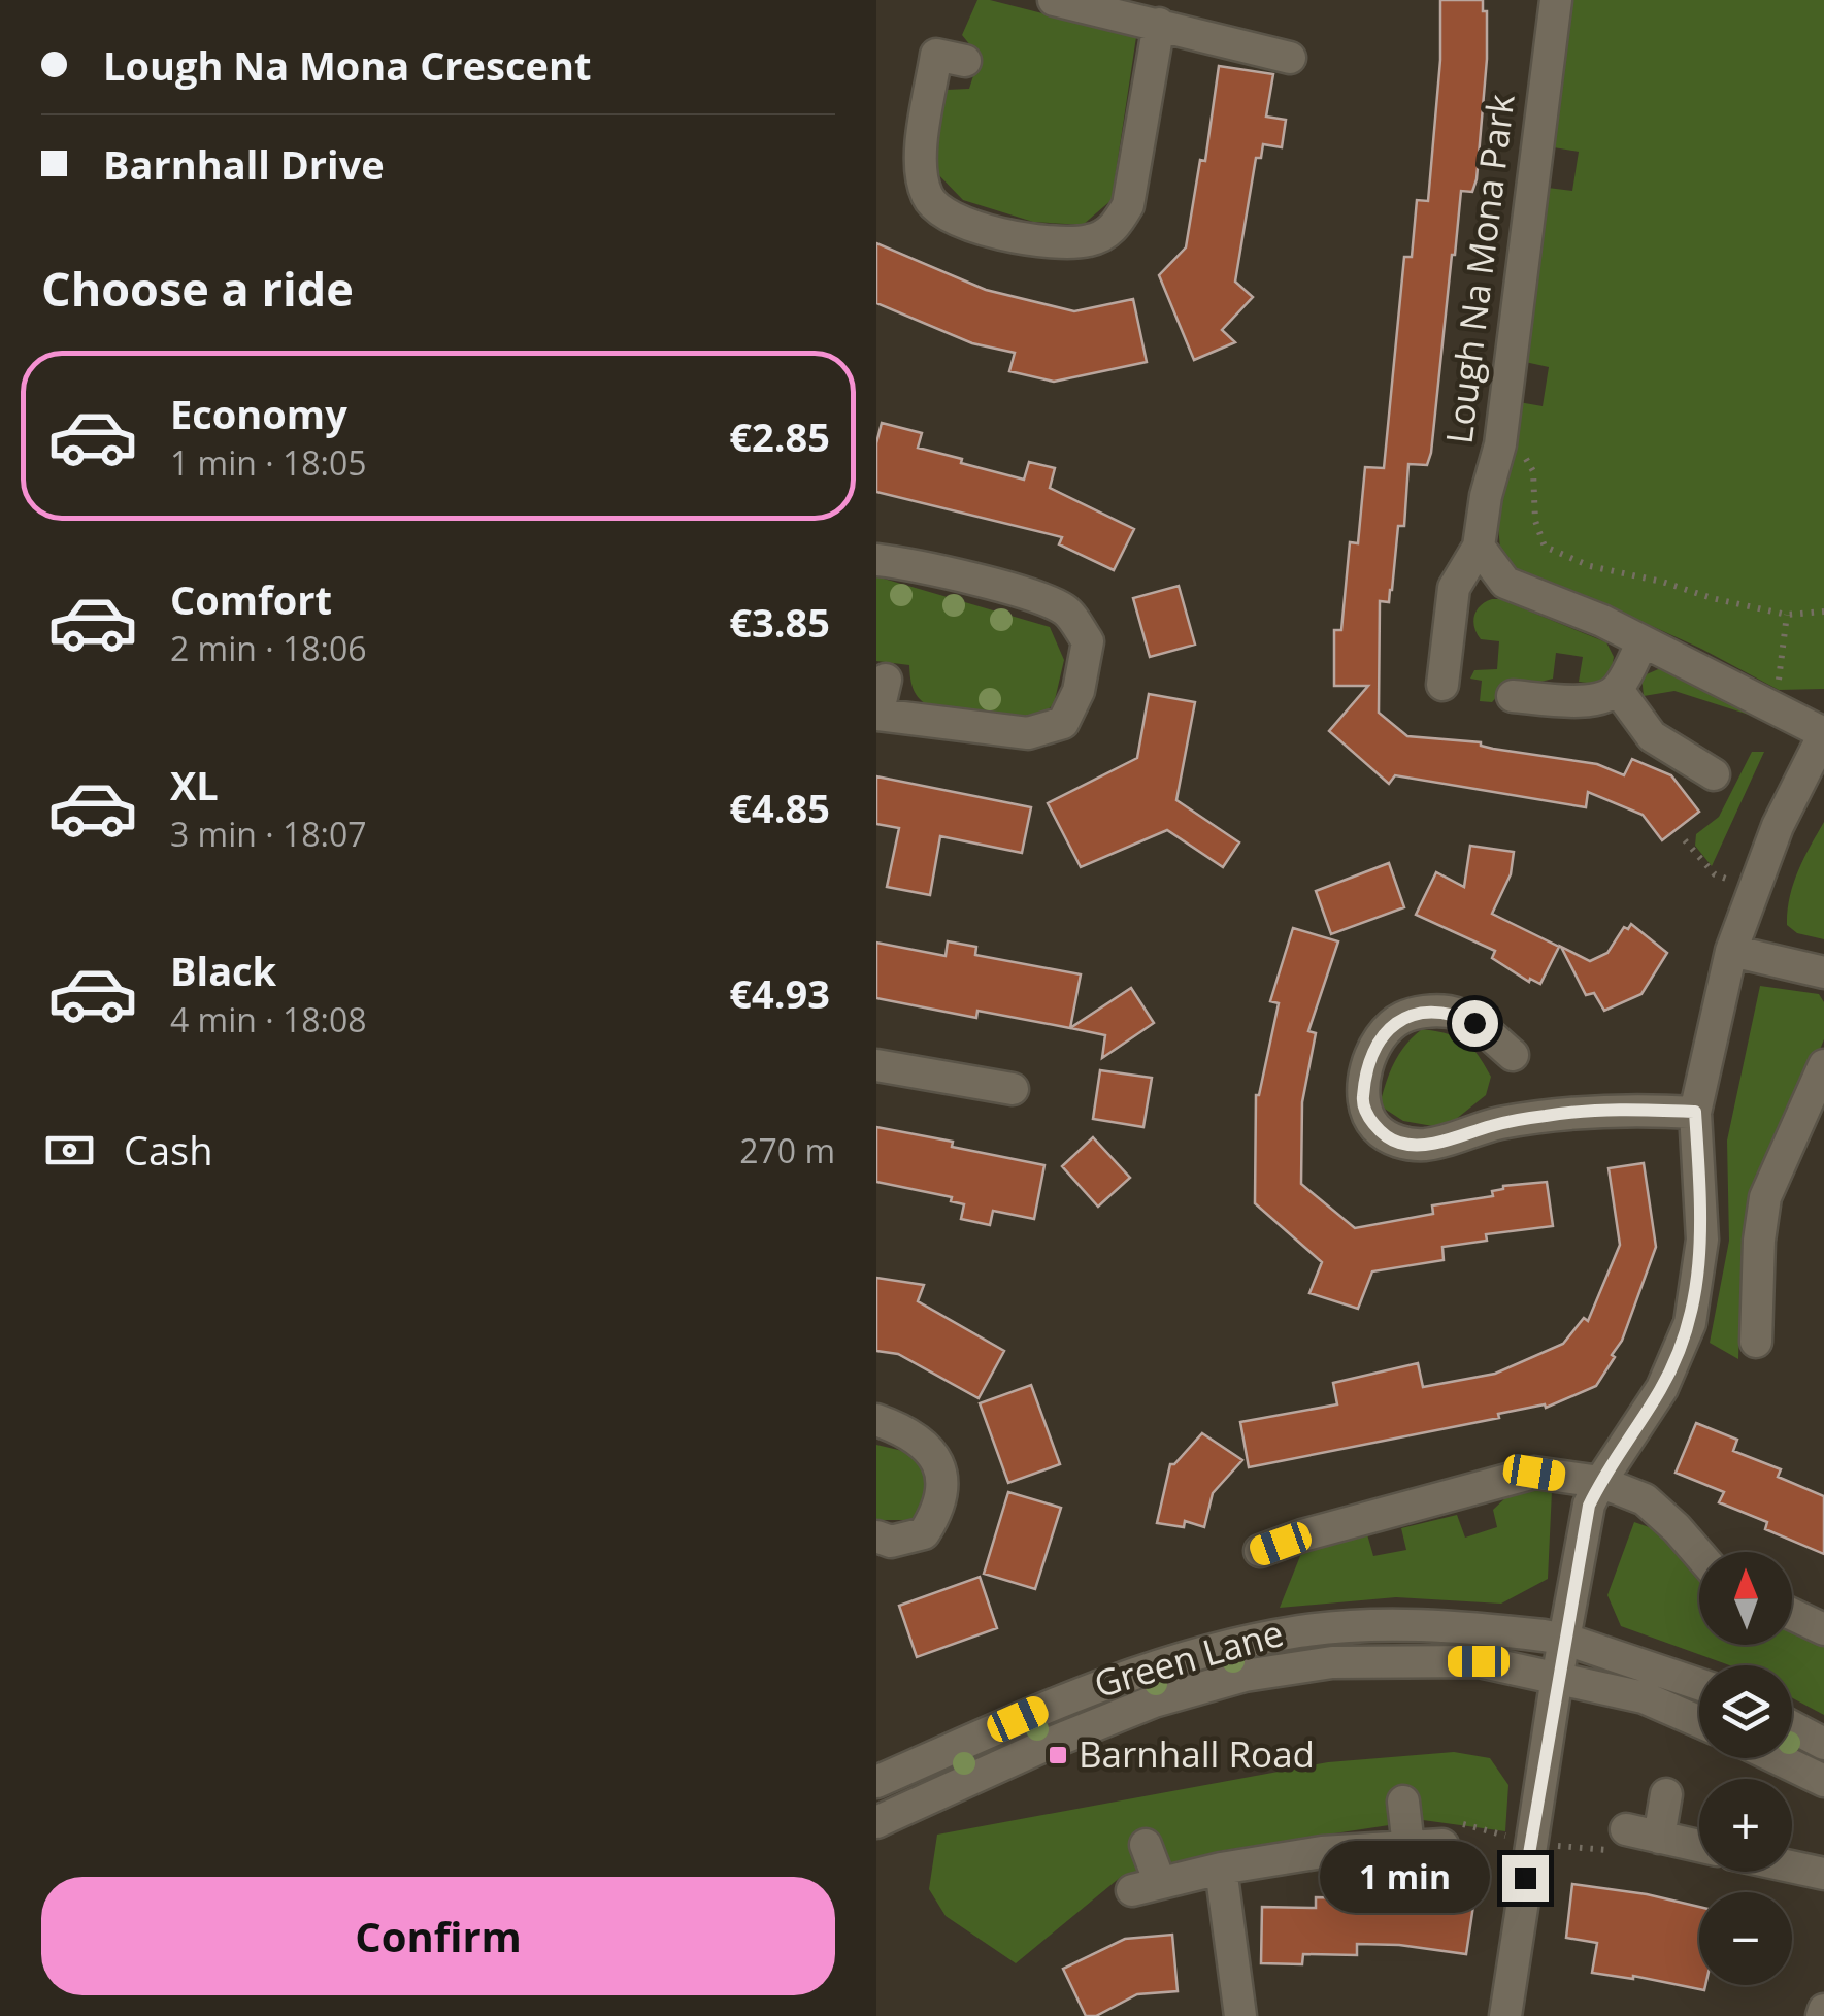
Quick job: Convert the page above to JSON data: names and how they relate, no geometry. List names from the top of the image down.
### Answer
{
  "streets": {
    "street": ["Lough Na Mona Park", "Green Lane"]
  },
  "places": {
    "transit": ["Barnhall Road"]
  },
  "north": "top",
  "page": {
    "banner": ["Lough Na Mona Crescent", "Barnhall Drive"],
    "heading": "Choose a ride",
    "list": [
      {
        "name": "Economy",
        "note": "1 min · 18:05",
        "value": "€2.85"
      },
      {
        "name": "Comfort",
        "note": "2 min · 18:06",
        "value": "€3.85"
      },
      {
        "name": "XL",
        "note": "3 min · 18:07",
        "value": "€4.85"
      },
      {
        "name": "Black",
        "note": "4 min · 18:08",
        "value": "€4.93"
      }
    ],
    "pay": ["Cash", "270 m"],
    "map_buttons": ["+", "−"],
    "bubble": "1 min",
    "buttons": "Confirm"
  }
}
